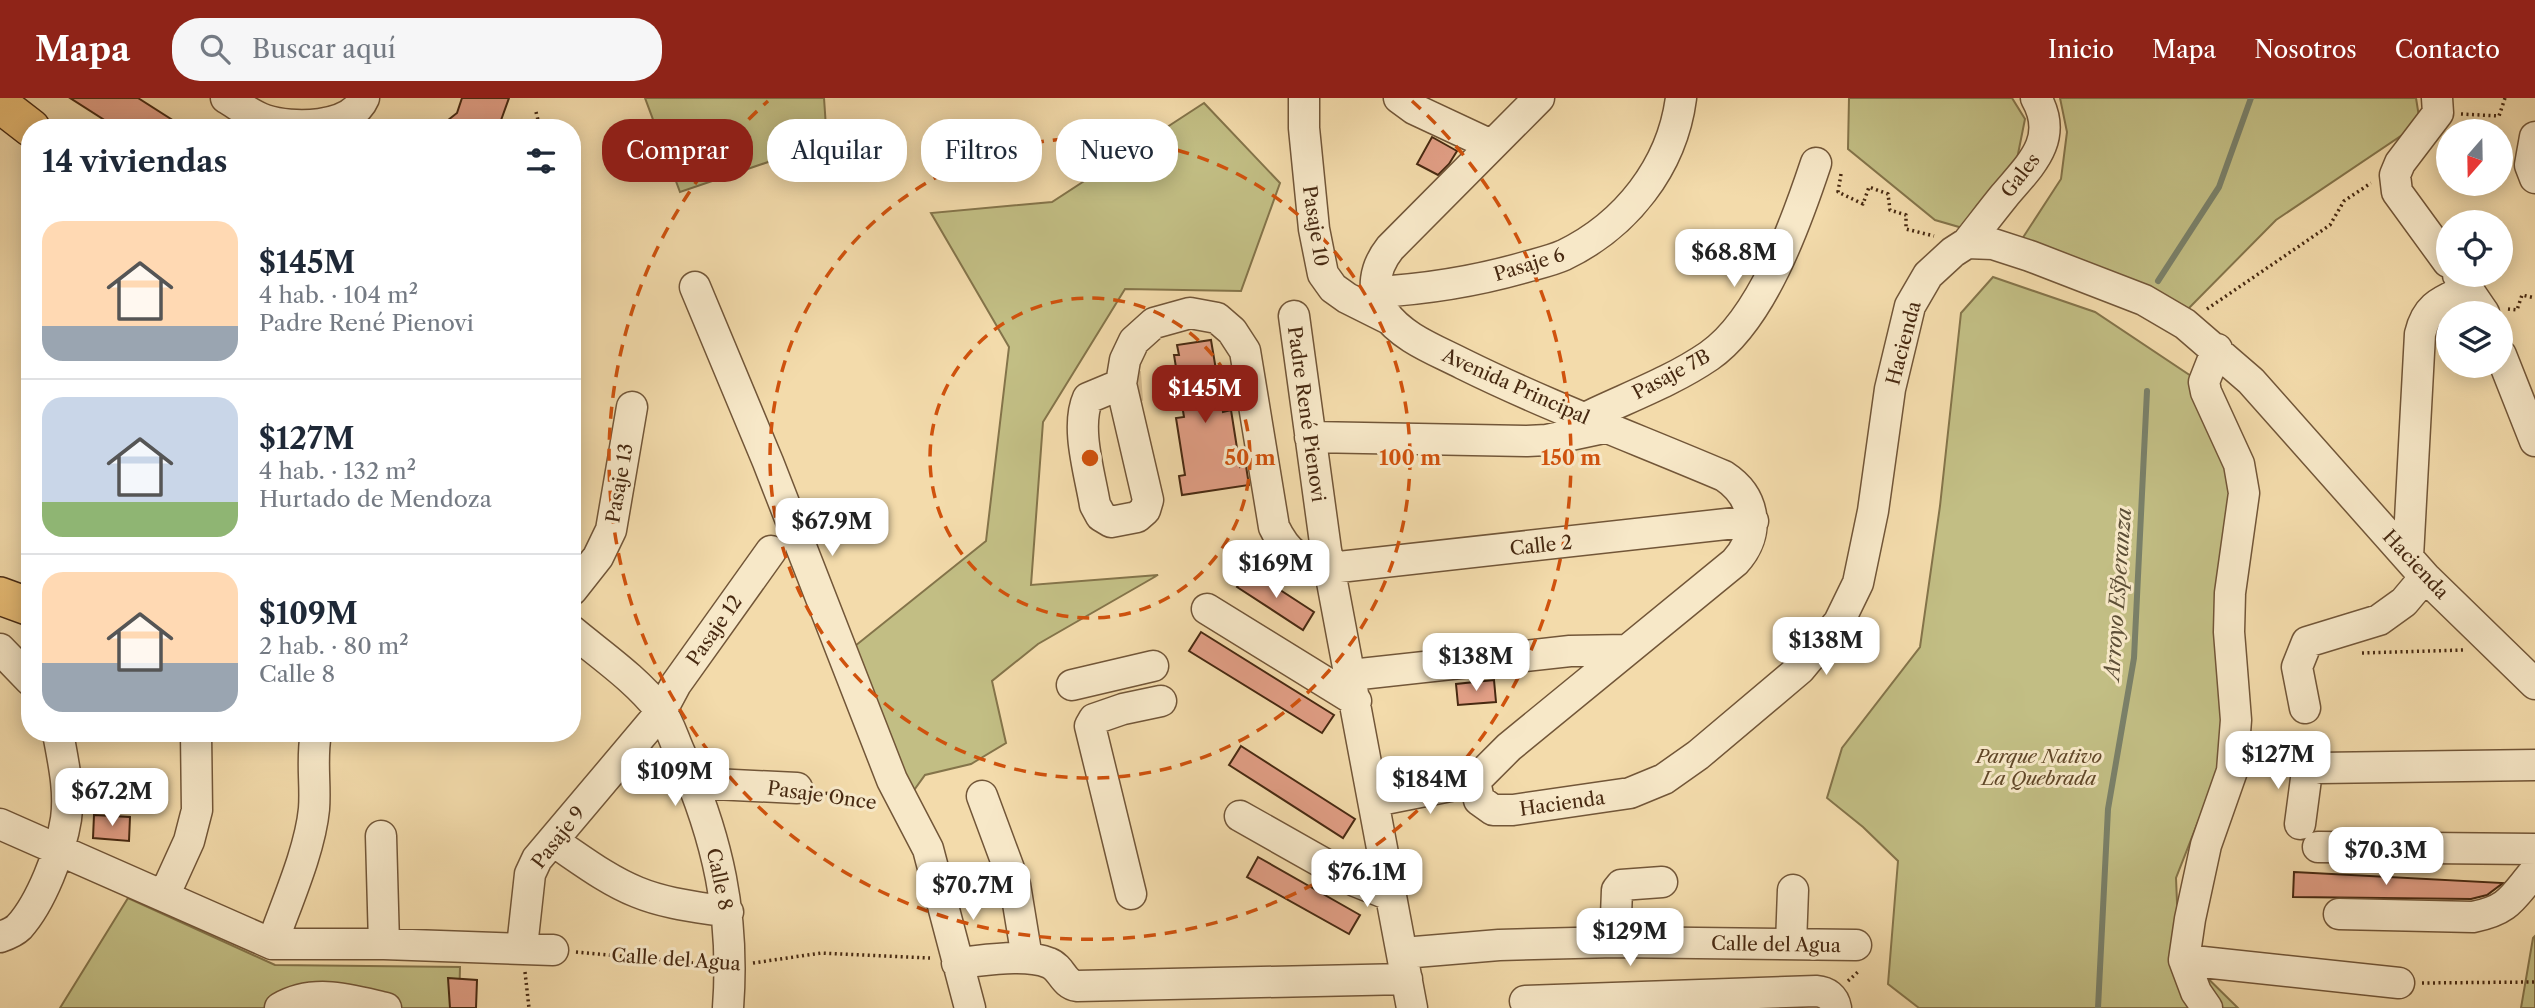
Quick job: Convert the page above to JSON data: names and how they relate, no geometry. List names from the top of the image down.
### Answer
{
  "streets": {
    "street": [
      "Gales",
      "Pasaje 10",
      "Pasaje 6",
      "Hacienda",
      "Pasaje 7B",
      "Avenida Principal",
      "Padre René Pienovi",
      "Pasaje 13",
      "Calle 2",
      "Pasaje 12",
      "Pasaje Once",
      "Pasaje 9",
      "Calle 8",
      "Calle del Agua"
    ]
  },
  "crossings": [
    ["Gales", "Hacienda"],
    ["Pasaje 10", "Avenida Principal"],
    ["Pasaje 6", "Avenida Principal"],
    ["Pasaje 7B", "Avenida Principal"],
    ["Pasaje 7B", "Padre René Pienovi"],
    ["Avenida Principal", "Calle 2"],
    ["Padre René Pienovi", "Calle 2"],
    ["Padre René Pienovi", "Calle del Agua"],
    ["Pasaje 12", "Pasaje 9"],
    ["Pasaje 12", "Calle 8"],
    ["Pasaje Once", "Calle 8"],
    ["Pasaje 9", "Calle 8"],
    ["Calle 8", "Calle del Agua"]
  ],
  "water": ["Arroyo Esperanza"],
  "parks": ["Parque Nativo La Quebrada"],
  "north": "bottom",
  "page": {
    "header": "Mapa",
    "search": "Buscar aquí",
    "nav": [
      "Inicio",
      "Mapa",
      "Nosotros",
      "Contacto"
    ],
    "chip": [
      "Comprar",
      "Alquilar",
      "Filtros",
      "Nuevo"
    ],
    "heading": "14 viviendas",
    "list": [
      {
        "name": "$145M",
        "note": "4 hab. · 104 m² · Padre René Pienovi"
      },
      {
        "name": "$127M",
        "note": "4 hab. · 132 m² · Hurtado de Mendoza"
      },
      {
        "name": "$109M",
        "note": "2 hab. · 80 m² · Calle 8"
      }
    ],
    "price": [
      "$68.8M",
      "$145M",
      "$67.9M",
      "$169M",
      "$138M",
      "$138M",
      "$127M",
      "$109M",
      "$184M",
      "$67.2M",
      "$70.3M",
      "$76.1M",
      "$70.7M",
      "$129M"
    ]
  },
  "rings": ["50 m", "100 m", "150 m"]
}
